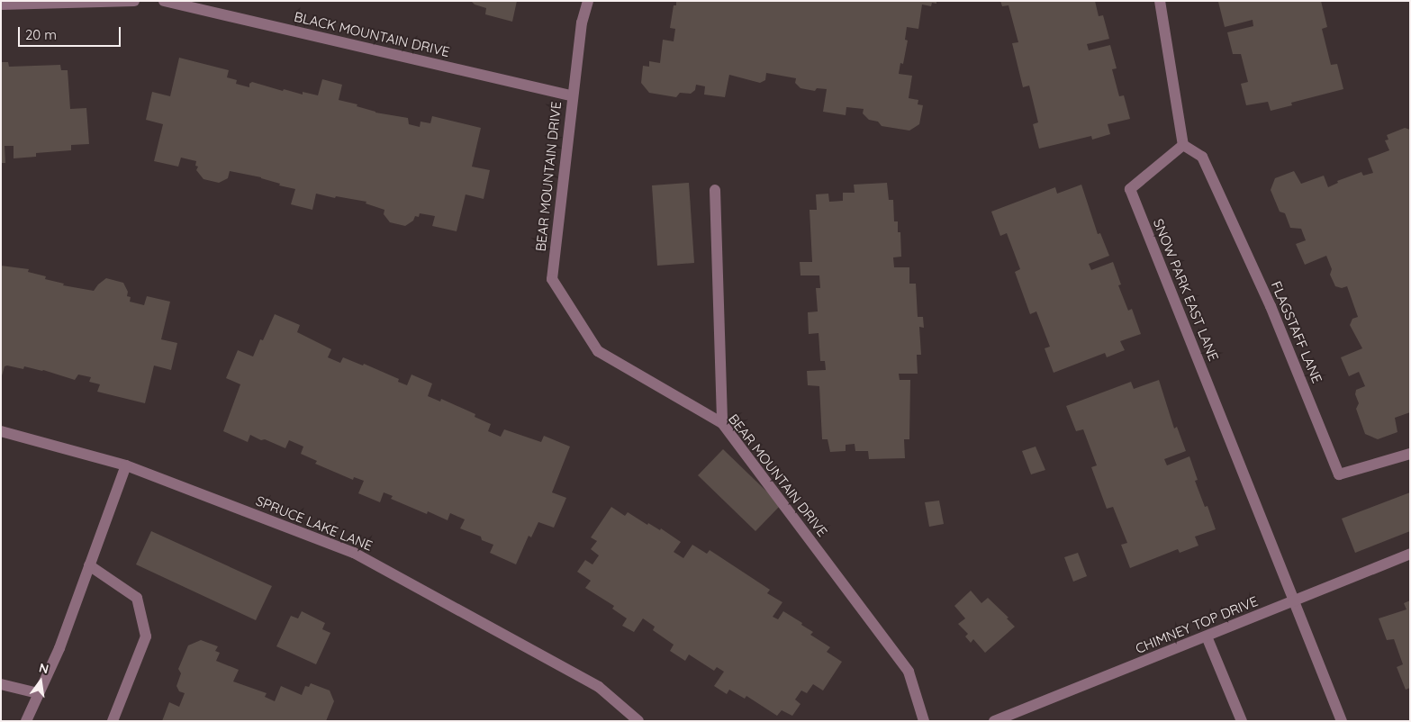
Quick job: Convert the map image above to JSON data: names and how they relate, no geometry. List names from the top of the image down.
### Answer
{
  "streets": {
    "street": [
      "BLACK MOUNTAIN DRIVE",
      "BEAR MOUNTAIN DRIVE",
      "SNOW PARK EAST LANE",
      "FLAGSTAFF LANE",
      "SPRUCE LAKE LANE",
      "CHIMNEY TOP DRIVE"
    ]
  },
  "crossings": [
    ["BLACK MOUNTAIN DRIVE", "BEAR MOUNTAIN DRIVE"],
    ["SNOW PARK EAST LANE", "FLAGSTAFF LANE"],
    ["SNOW PARK EAST LANE", "CHIMNEY TOP DRIVE"]
  ],
  "scale_bar": "20 m",
  "north": "top"
}
